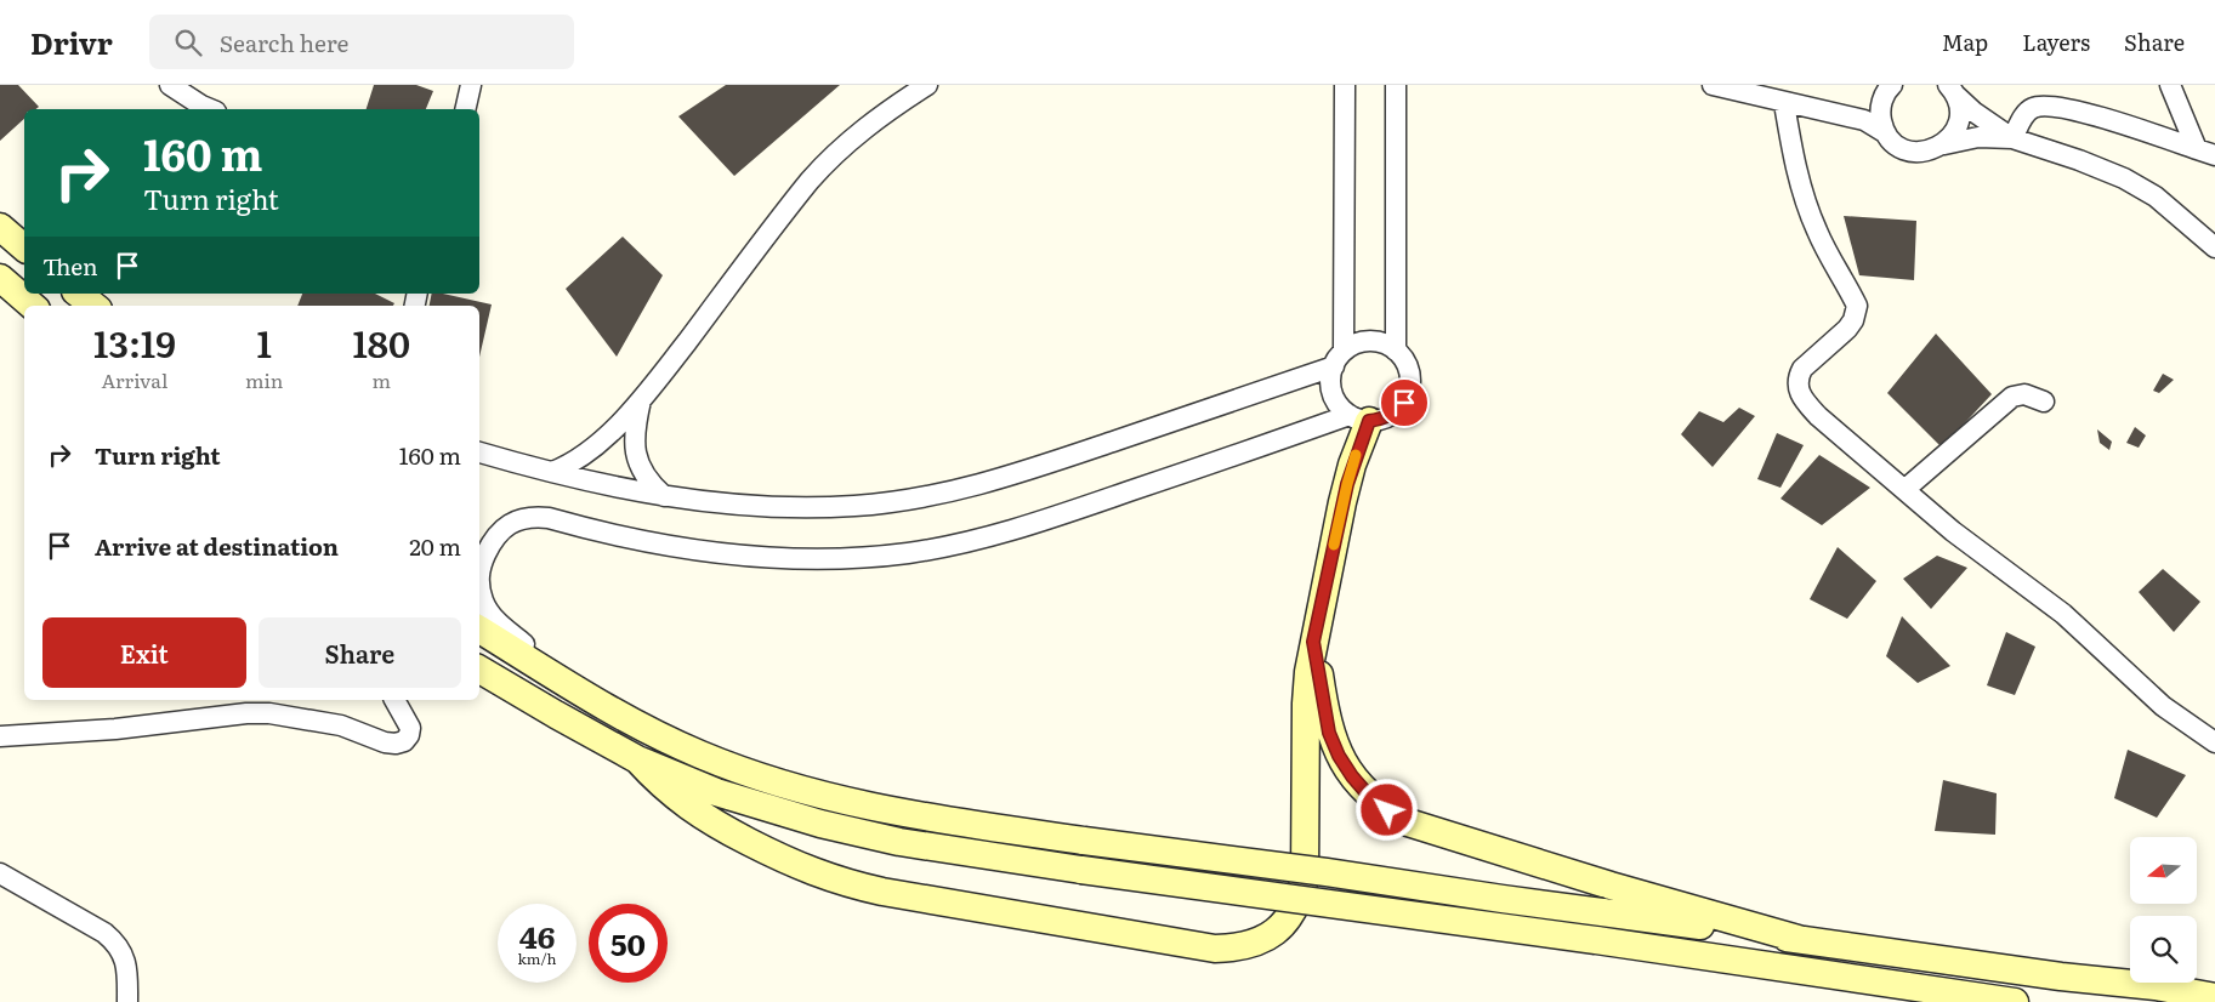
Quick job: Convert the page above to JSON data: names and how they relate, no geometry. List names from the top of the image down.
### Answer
{
  "north": "left",
  "page": {
    "header": "Drivr",
    "search": "Search here",
    "nav": ["Map", "Layers", "Share"],
    "turn": ["160 m", "Turn right"],
    "then": "Then",
    "eta": [
      "13:19",
      "Arrival",
      "1",
      "min",
      "180",
      "m"
    ],
    "list": [
      {
        "name": "Turn right",
        "value": "160 m"
      },
      {
        "name": "Arrive at destination",
        "value": "20 m"
      }
    ],
    "buttons": ["Exit", "Share"],
    "speed": "46 km/h",
    "limit": "50"
  }
}
